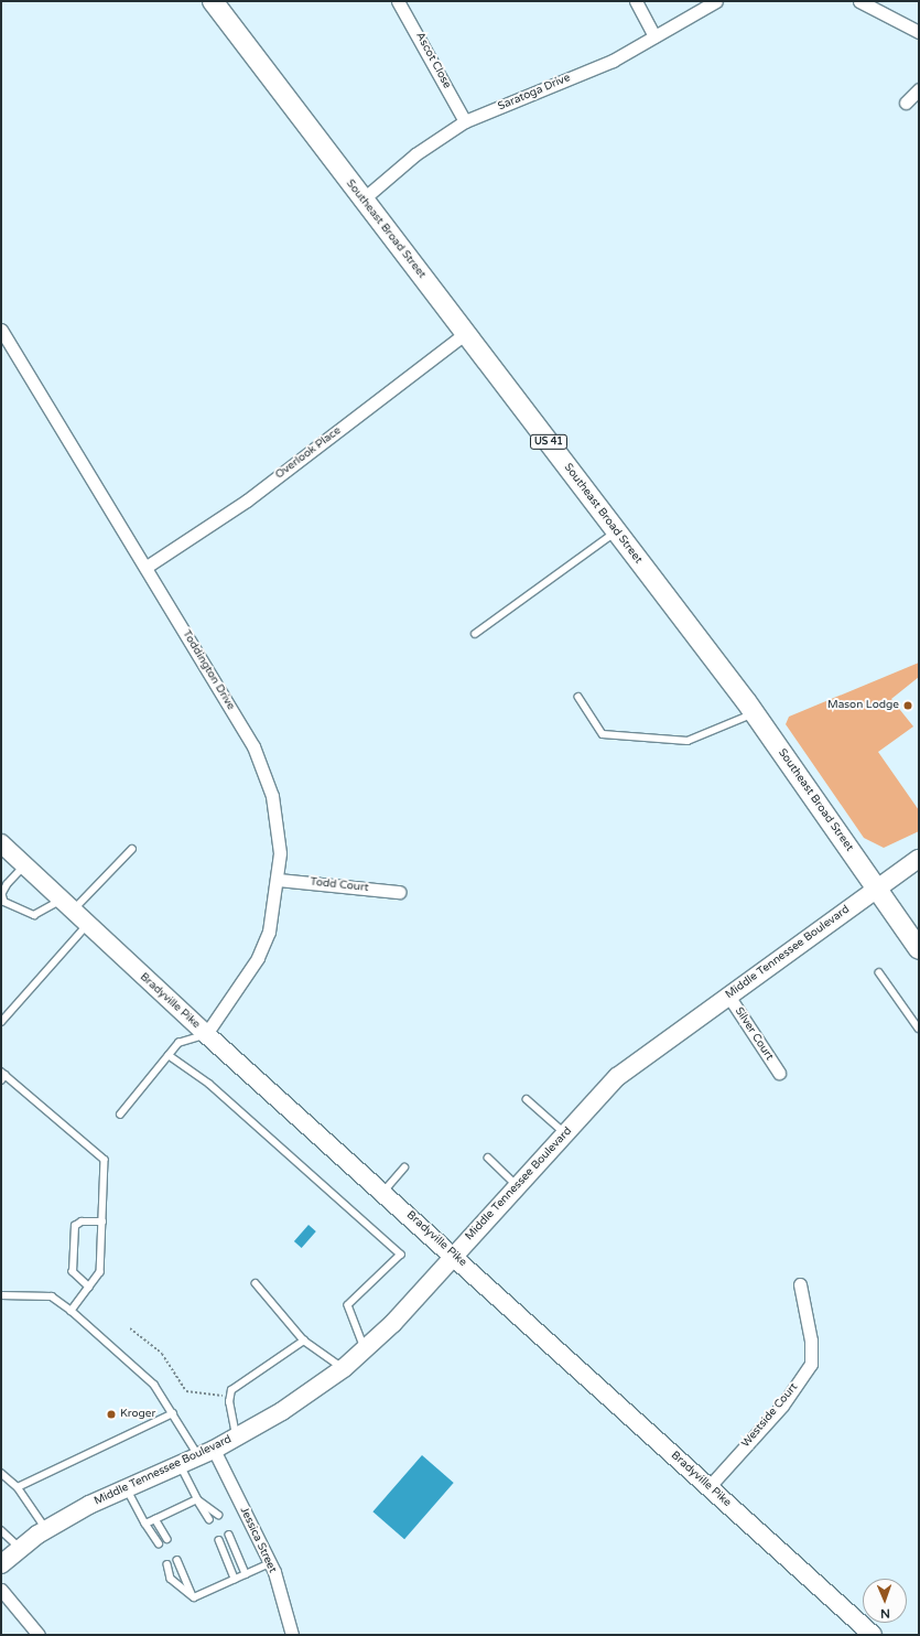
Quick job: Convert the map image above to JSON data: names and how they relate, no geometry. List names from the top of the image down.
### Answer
{
  "streets": {
    "main road": [
      "Southeast Broad Street",
      "US 41",
      "Middle Tennessee Boulevard",
      "Bradyville Pike"
    ],
    "street": [
      "Ascot Close",
      "Saratoga Drive",
      "Overlook Place",
      "Toddington Drive",
      "Todd Court",
      "Silver Court",
      "Westside Court",
      "Jessica Street"
    ]
  },
  "crossings": [
    ["Ascot Close", "Saratoga Drive"],
    ["Saratoga Drive", "Southeast Broad Street"],
    ["Southeast Broad Street", "Overlook Place"],
    ["Southeast Broad Street", "Middle Tennessee Boulevard"],
    ["Overlook Place", "Toddington Drive"],
    ["Toddington Drive", "Todd Court"],
    ["Toddington Drive", "Bradyville Pike"],
    ["Middle Tennessee Boulevard", "Bradyville Pike"],
    ["Middle Tennessee Boulevard", "Silver Court"],
    ["Middle Tennessee Boulevard", "Jessica Street"],
    ["Bradyville Pike", "Westside Court"]
  ],
  "places": ["Mason Lodge", "Kroger"],
  "north": "bottom"
}
